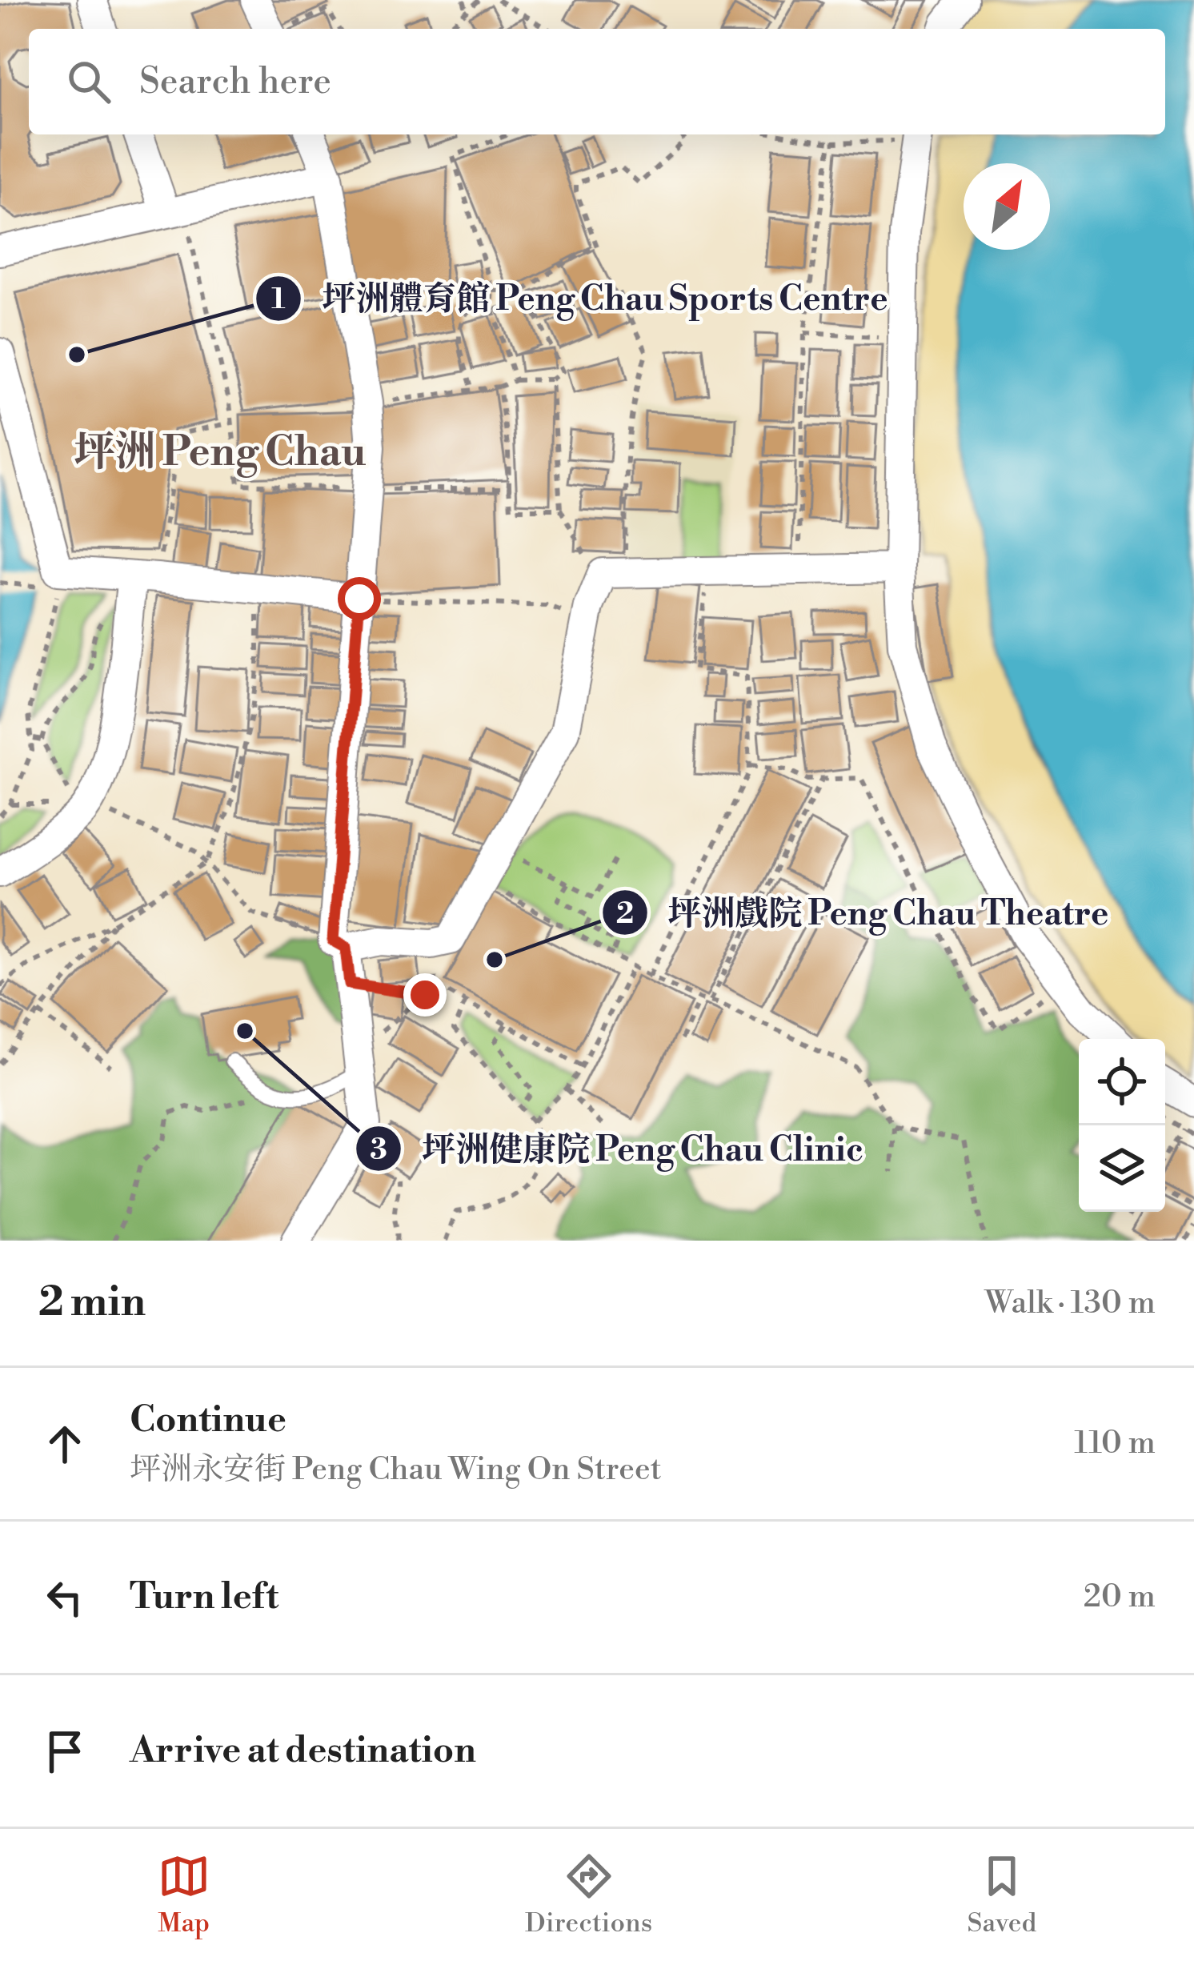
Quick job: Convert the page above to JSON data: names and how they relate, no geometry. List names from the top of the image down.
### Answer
{
  "districts": ["坪洲 Peng Chau"],
  "places": ["坪洲體育館 Peng Chau Sports Centre", "坪洲戲院 Peng Chau Theatre", "坪洲健康院 Peng Chau Clinic"],
  "north": "top right",
  "page": {
    "search": "Search here",
    "heading": ["2 min", "Walk · 130 m"],
    "list": [
      ["Continue", "坪洲永安街 Peng Chau Wing On Street", "110 m"],
      ["Turn left", "20 m"],
      "Arrive at destination"
    ],
    "nav": ["Map", "Directions", "Saved"]
  }
}
